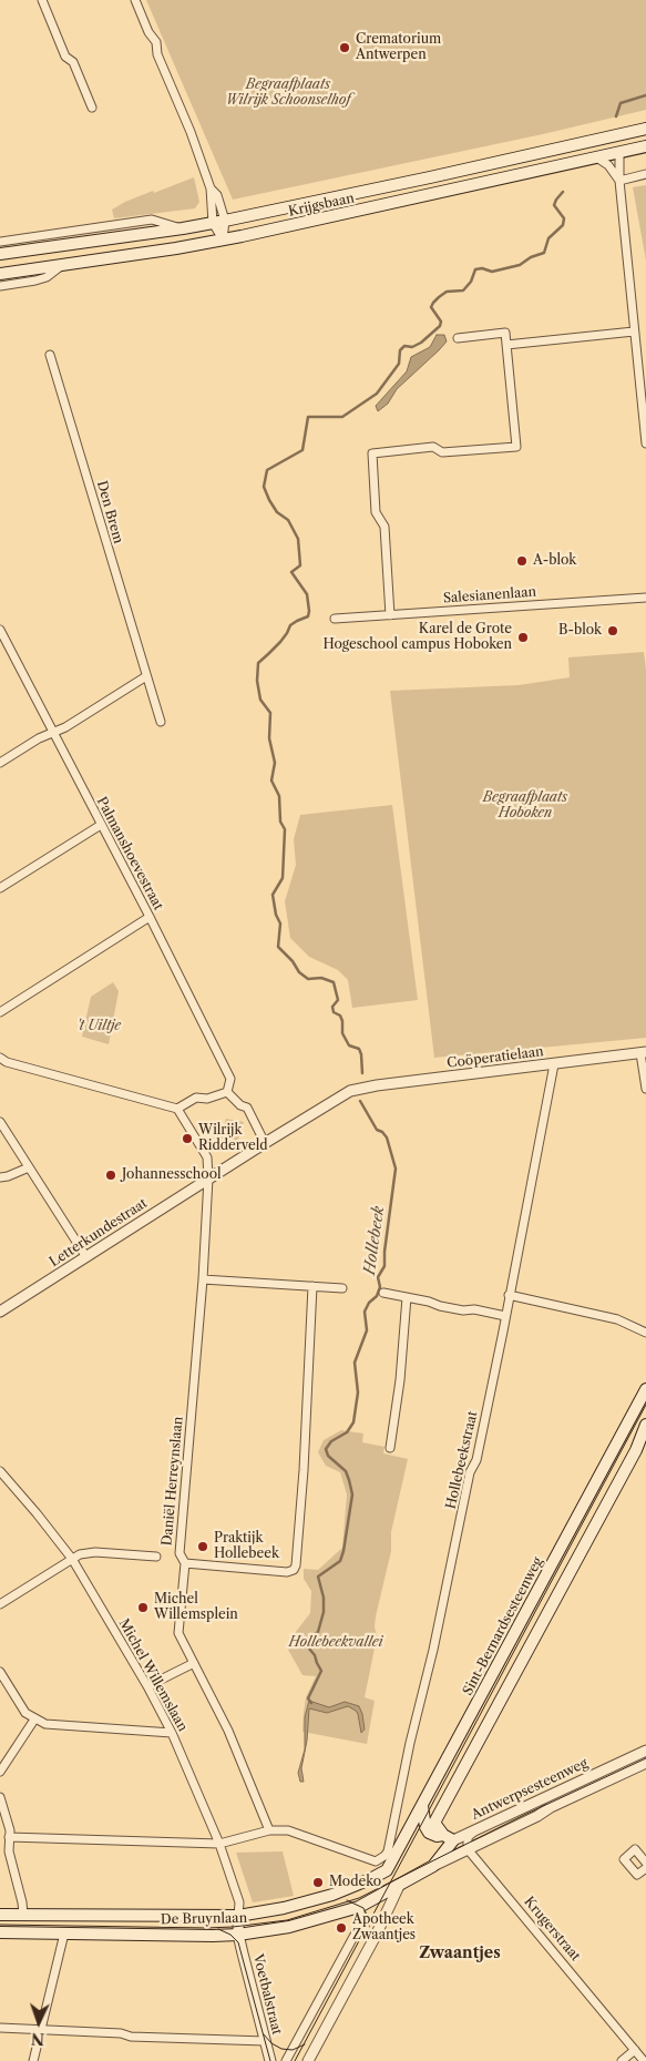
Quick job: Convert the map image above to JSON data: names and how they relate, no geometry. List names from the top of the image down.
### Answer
{
  "streets": {
    "main road": [
      "Krijgsbaan",
      "Sint-Bernardsesteenweg",
      "Antwerpsesteenweg",
      "De Bruynlaan",
      "Krugerstraat"
    ],
    "street": [
      "Den Brem",
      "Salesianenlaan",
      "Palmanshoevestraat",
      "Coöperatielaan",
      "Letterkundestraat",
      "Hollebeekstraat",
      "Daniël Herreynslaan",
      "Michel Willemslaan",
      "Voetbalstraat"
    ]
  },
  "crossings": [
    ["Coöperatielaan", "Letterkundestraat"],
    ["Coöperatielaan", "Hollebeekstraat"],
    ["Letterkundestraat", "Daniël Herreynslaan"],
    ["Hollebeekstraat", "Daniël Herreynslaan"],
    ["Sint-Bernardsesteenweg", "De Bruynlaan"],
    ["Michel Willemslaan", "De Bruynlaan"],
    ["Michel Willemslaan", "Voetbalstraat"],
    ["Antwerpsesteenweg", "De Bruynlaan"],
    ["Antwerpsesteenweg", "Krugerstraat"],
    ["De Bruynlaan", "Voetbalstraat"]
  ],
  "districts": ["Zwaantjes"],
  "water": ["Hollebeek"],
  "parks": [
    "Begraafplaats Wilrijk Schoonselhof",
    "Begraafplaats Hoboken",
    "'t Uiltje",
    "Hollebeekvallei"
  ],
  "places": [
    "Crematorium Antwerpen",
    "A-blok",
    "B-blok",
    "Karel de Grote Hogeschool campus Hoboken",
    "Wilrijk Ridderveld",
    "Johannesschool",
    "Praktijk Hollebeek",
    "Michel Willemsplein",
    "Modeko",
    "Apotheek Zwaantjes"
  ],
  "north": "bottom"
}
